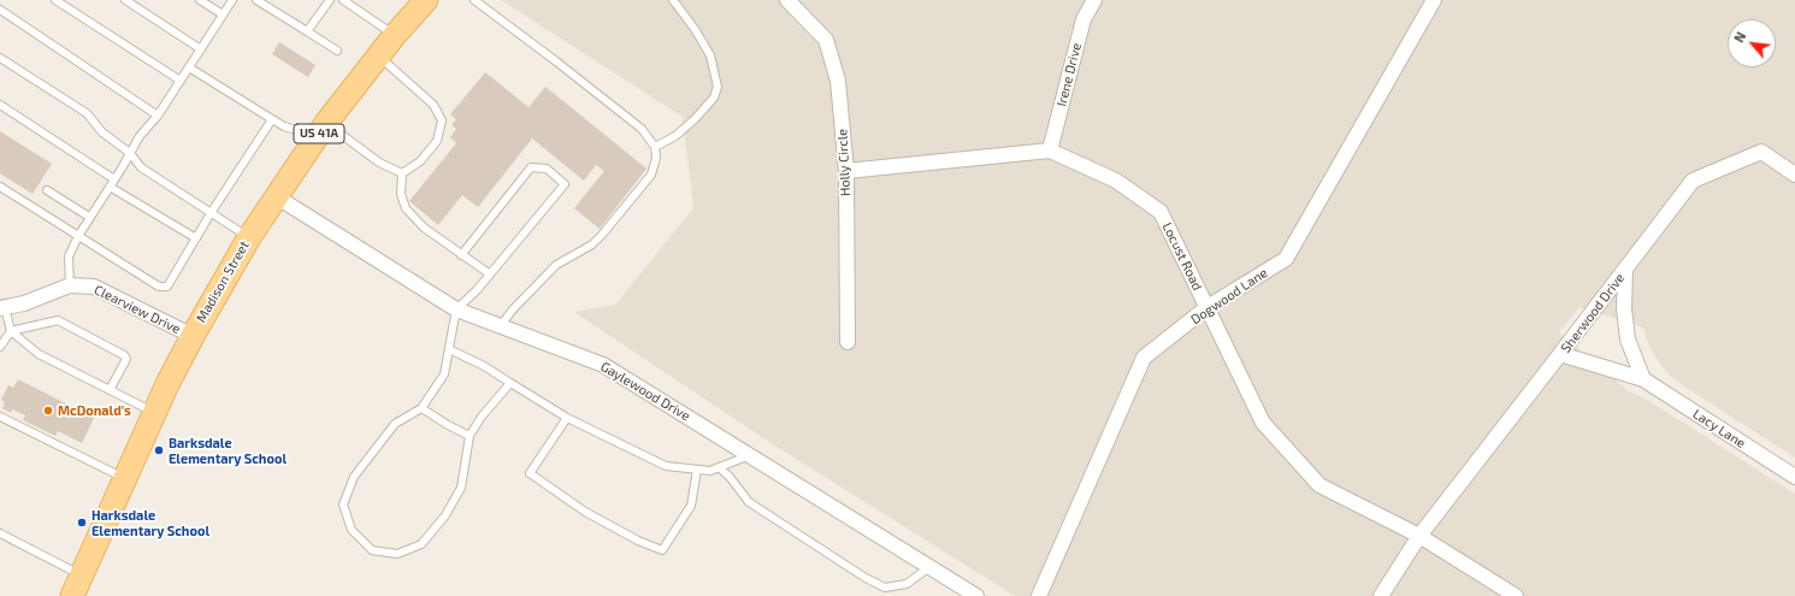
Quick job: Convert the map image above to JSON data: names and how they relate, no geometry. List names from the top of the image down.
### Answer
{
  "streets": {
    "main road": ["US 41A", "Madison Street"],
    "street": [
      "Irene Drive",
      "Holly Circle",
      "Locust Road",
      "Dogwood Lane",
      "Clearview Drive",
      "Sherwood Drive",
      "Gaylewood Drive",
      "Lacy Lane"
    ]
  },
  "crossings": [
    ["Irene Drive", "Locust Road"],
    ["Locust Road", "Dogwood Lane"],
    ["Locust Road", "Sherwood Drive"],
    ["Madison Street", "Clearview Drive"],
    ["Madison Street", "Gaylewood Drive"],
    ["Sherwood Drive", "Lacy Lane"]
  ],
  "places": ["McDonald's", "Barksdale Elementary School", "Harksdale Elementary School"],
  "north": "top left"
}
